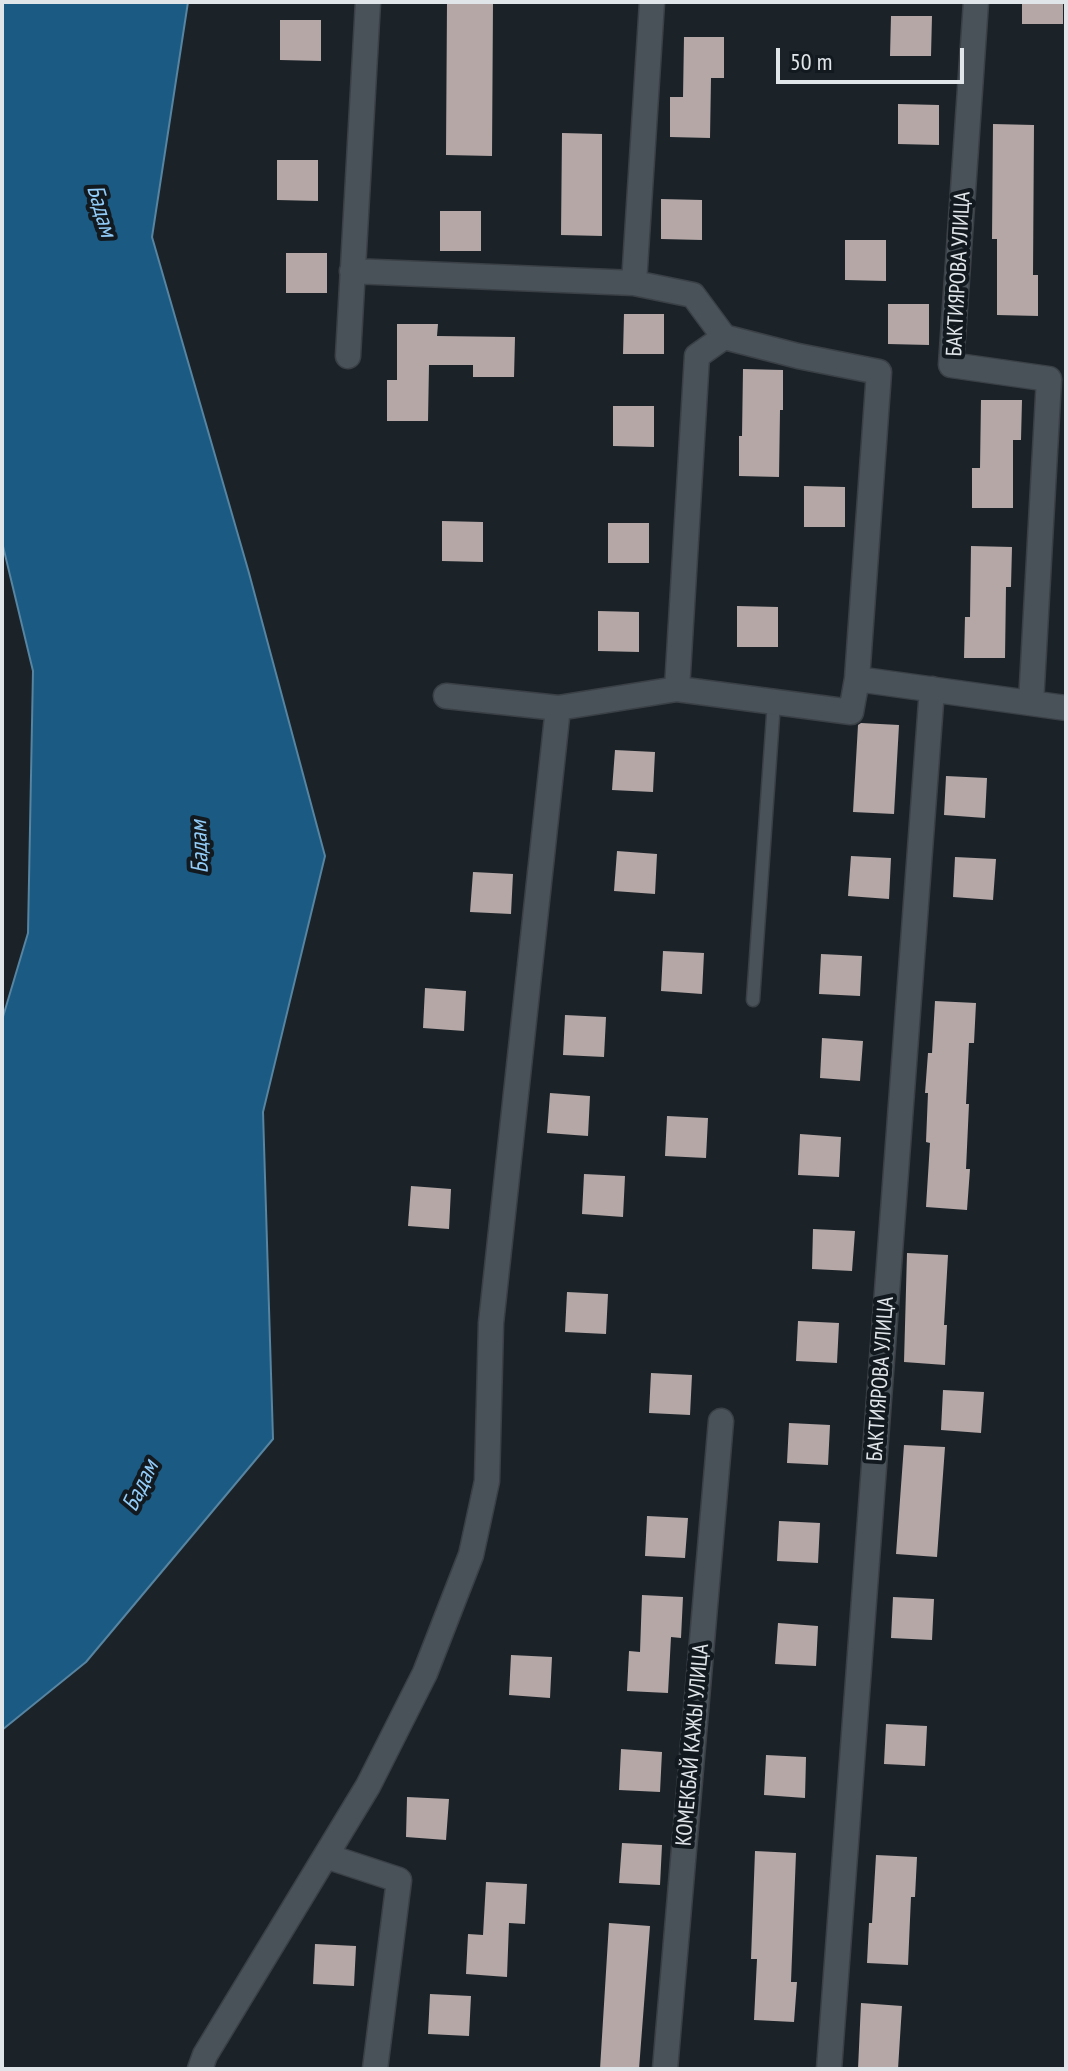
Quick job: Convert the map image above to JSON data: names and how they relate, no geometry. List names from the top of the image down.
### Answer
{
  "streets": {
    "street": ["БАКТИЯРОВА УЛИЦА", "КОМЕКБАЙ КАЖЫ УЛИЦА"]
  },
  "water": ["Бадам"],
  "scale_bar": "50 m"
}
